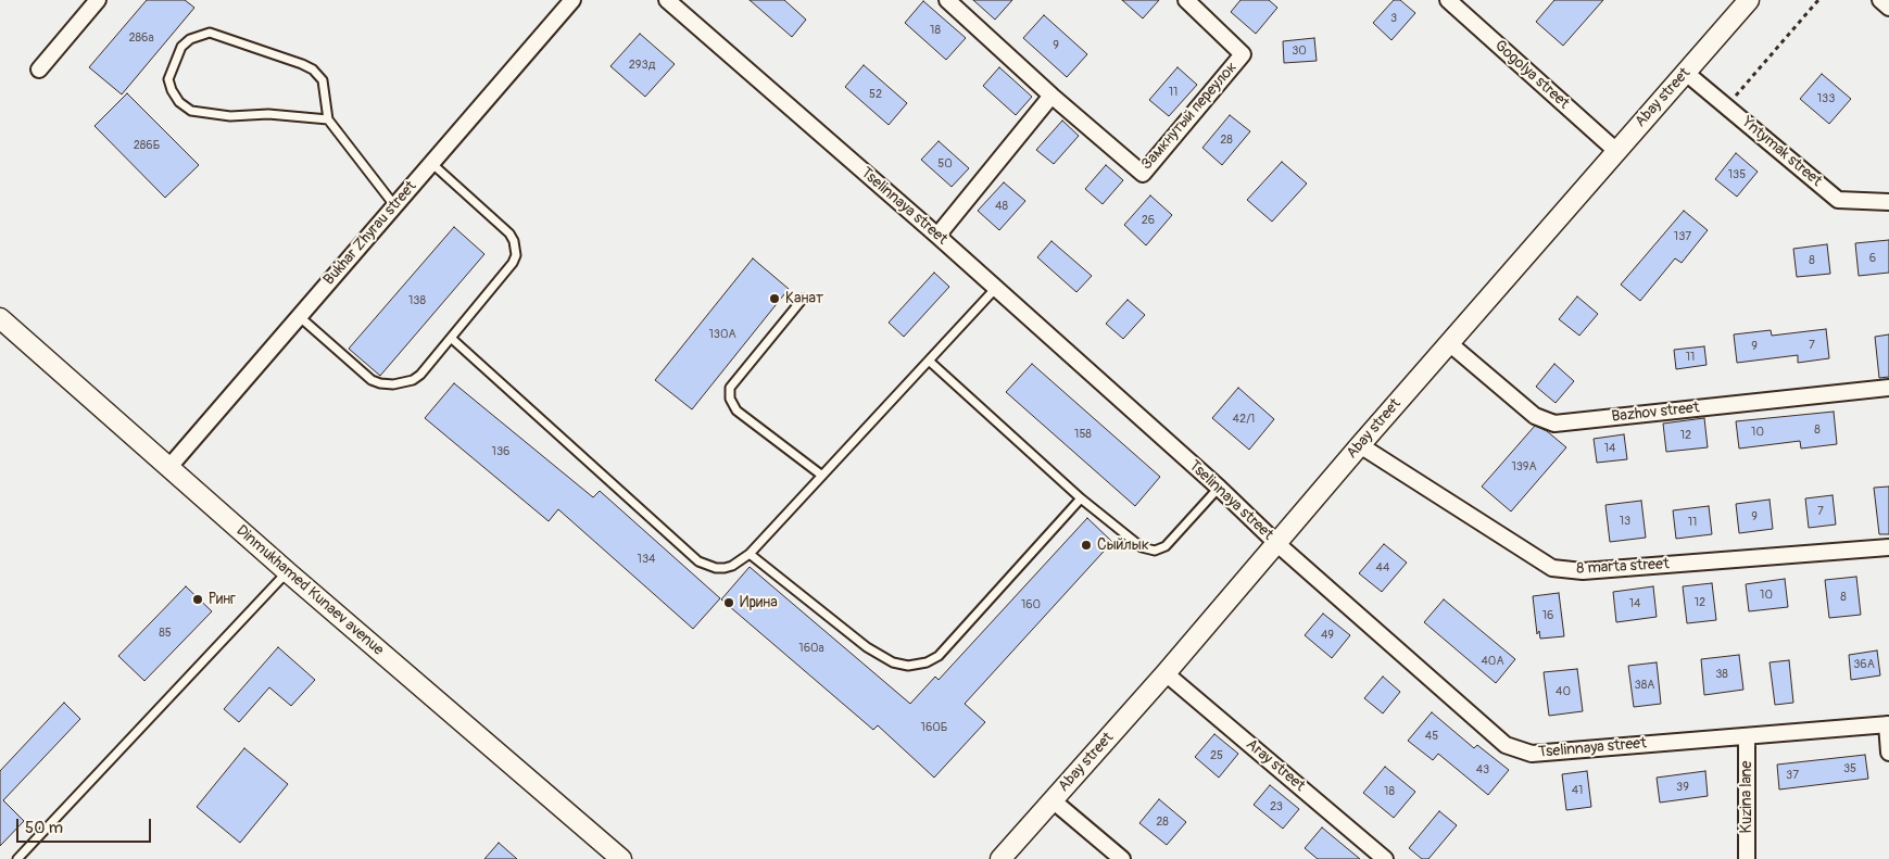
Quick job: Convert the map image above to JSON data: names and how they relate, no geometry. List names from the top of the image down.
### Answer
{
  "streets": {
    "street": [
      "Gogolya street",
      "Abay street",
      "Замкнутый переулок",
      "Yntymak street",
      "Tselinnaya street",
      "Bukhar Zhyrau street",
      "Bazhov street",
      "8 marta street",
      "Dinmukhamed Kunaev avenue",
      "Aray street",
      "Kuzina lane"
    ]
  },
  "crossings": [
    ["Gogolya street", "Abay street"],
    ["Abay street", "Yntymak street"],
    ["Abay street", "Tselinnaya street"],
    ["Abay street", "Bazhov street"],
    ["Abay street", "8 marta street"],
    ["Abay street", "Aray street"],
    ["Tselinnaya street", "Kuzina lane"],
    ["Bukhar Zhyrau street", "Dinmukhamed Kunaev avenue"]
  ],
  "places": [
    "Канат",
    "Сыйлык",
    "Ринг",
    "Ирина"
  ],
  "house_numbers": [
    "3",
    "18",
    "286а",
    "9",
    "30",
    "293д",
    "11",
    "52",
    "133",
    "28",
    "286Б",
    "50",
    "135",
    "48",
    "26",
    "137",
    "6",
    "8",
    "138",
    "130А",
    "7",
    "9",
    "11",
    "42/1",
    "8",
    "10",
    "158",
    "12",
    "14",
    "136",
    "139А",
    "7",
    "9",
    "13",
    "11",
    "134",
    "44",
    "10",
    "8",
    "12",
    "14",
    "160",
    "16",
    "85",
    "49",
    "160а",
    "40А",
    "36А",
    "38",
    "38А",
    "40",
    "160Б",
    "45",
    "25",
    "35",
    "43",
    "37",
    "39",
    "41",
    "18",
    "23",
    "28"
  ],
  "scale_bar": "50 m"
}
